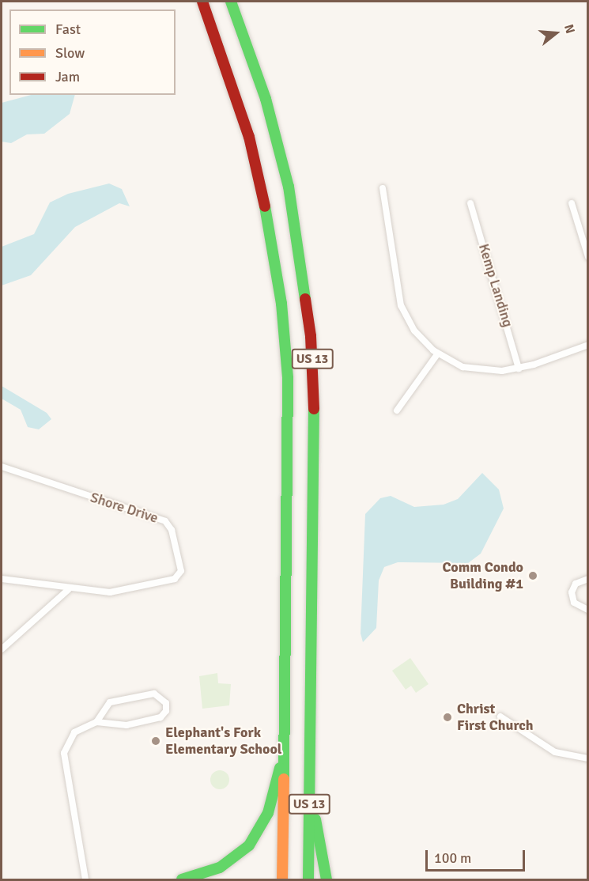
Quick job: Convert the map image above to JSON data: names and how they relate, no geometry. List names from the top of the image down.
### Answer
{
  "streets": {
    "highway": ["US 13"],
    "street": ["Kemp Landing", "Shore Drive"]
  },
  "places": ["Comm Condo Building #1", "Christ First Church", "Elephant's Fork Elementary School"],
  "legend": ["Fast", "Slow", "Jam"],
  "scale_bar": "100 m",
  "north": "right"
}
